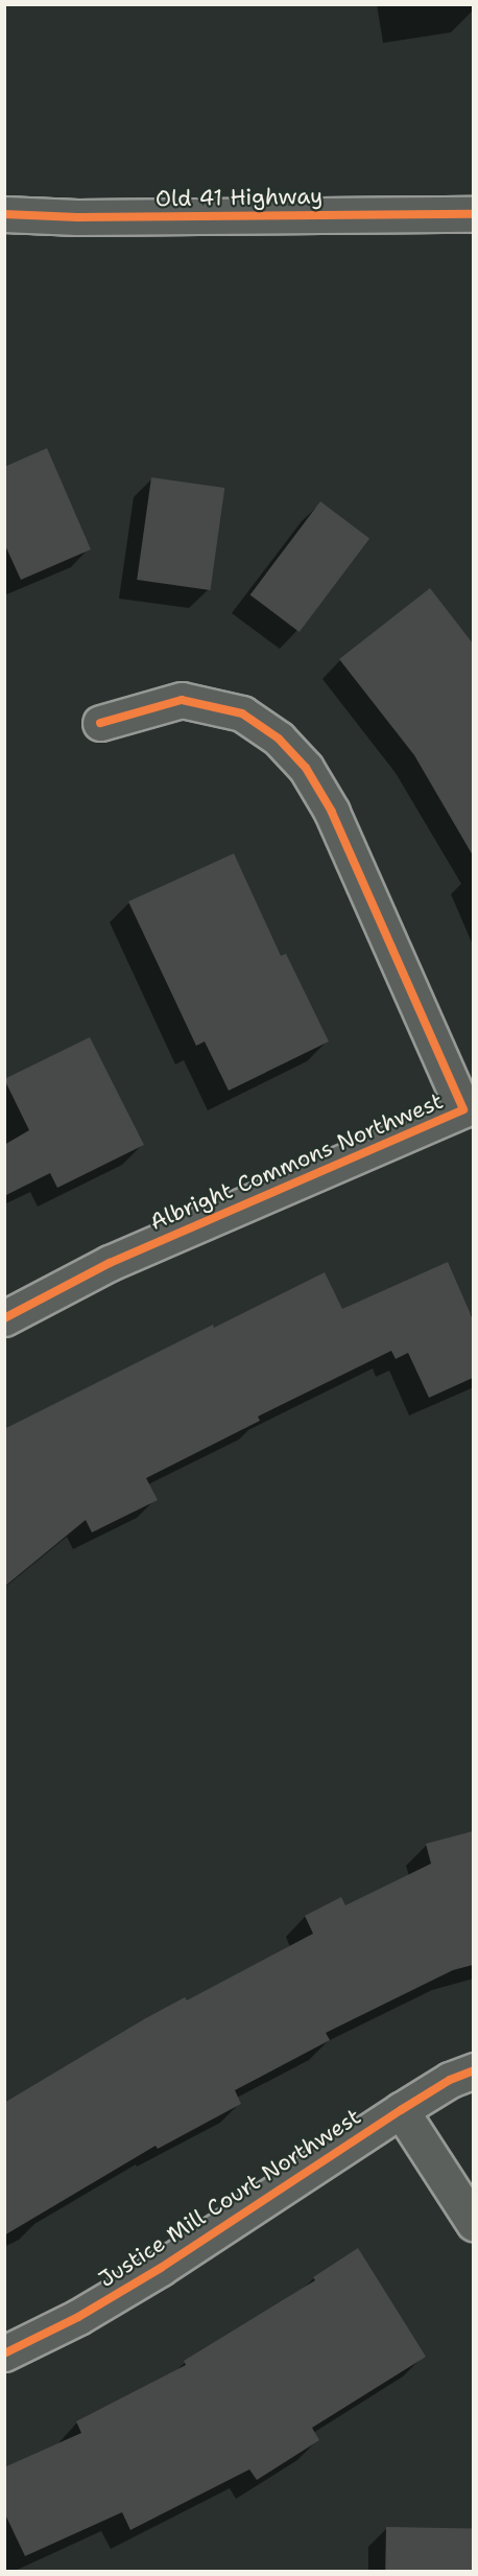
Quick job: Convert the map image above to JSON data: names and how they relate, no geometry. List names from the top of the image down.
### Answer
{
  "streets": {
    "street": ["Old 41 Highway", "Albright Commons Northwest", "Justice Mill Court Northwest"]
  }
}
